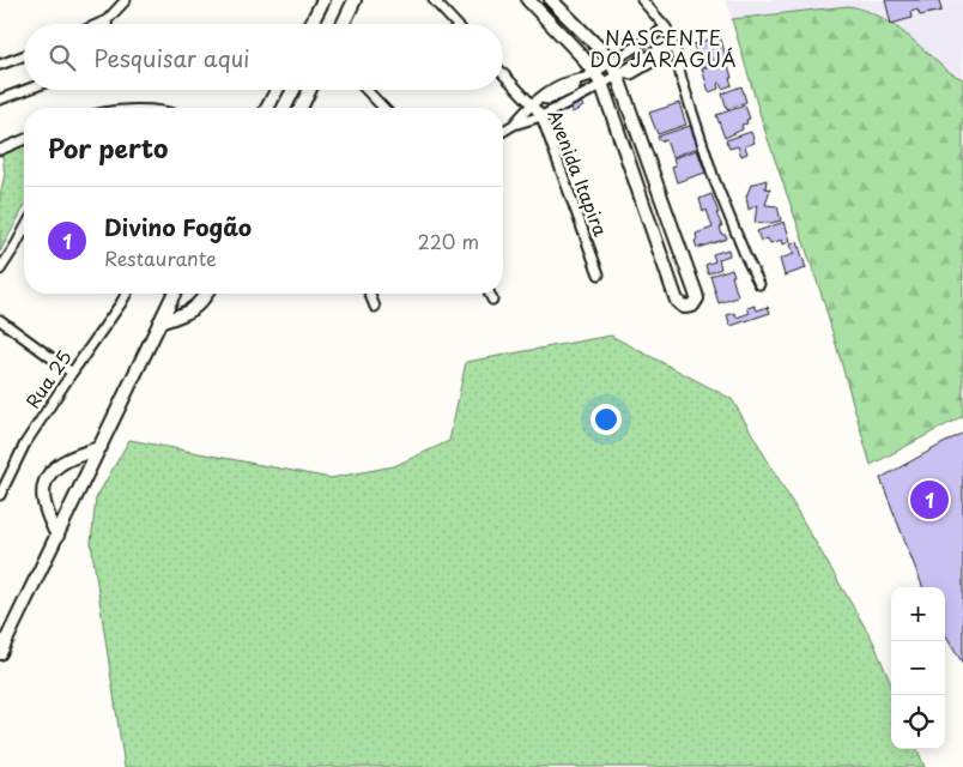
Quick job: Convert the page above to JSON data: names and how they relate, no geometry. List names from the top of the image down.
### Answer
{
  "streets": {
    "street": ["Avenida Itapira", "Rua 25"]
  },
  "districts": ["NASCENTE DO JARAGUÁ"],
  "page": {
    "search": "Pesquisar aqui",
    "heading": "Por perto",
    "list": [
      {
        "mark": "1",
        "name": "Divino Fogão",
        "note": "Restaurante",
        "value": "220 m"
      }
    ],
    "pins": "1",
    "map_buttons": ["+", "−"]
  }
}
